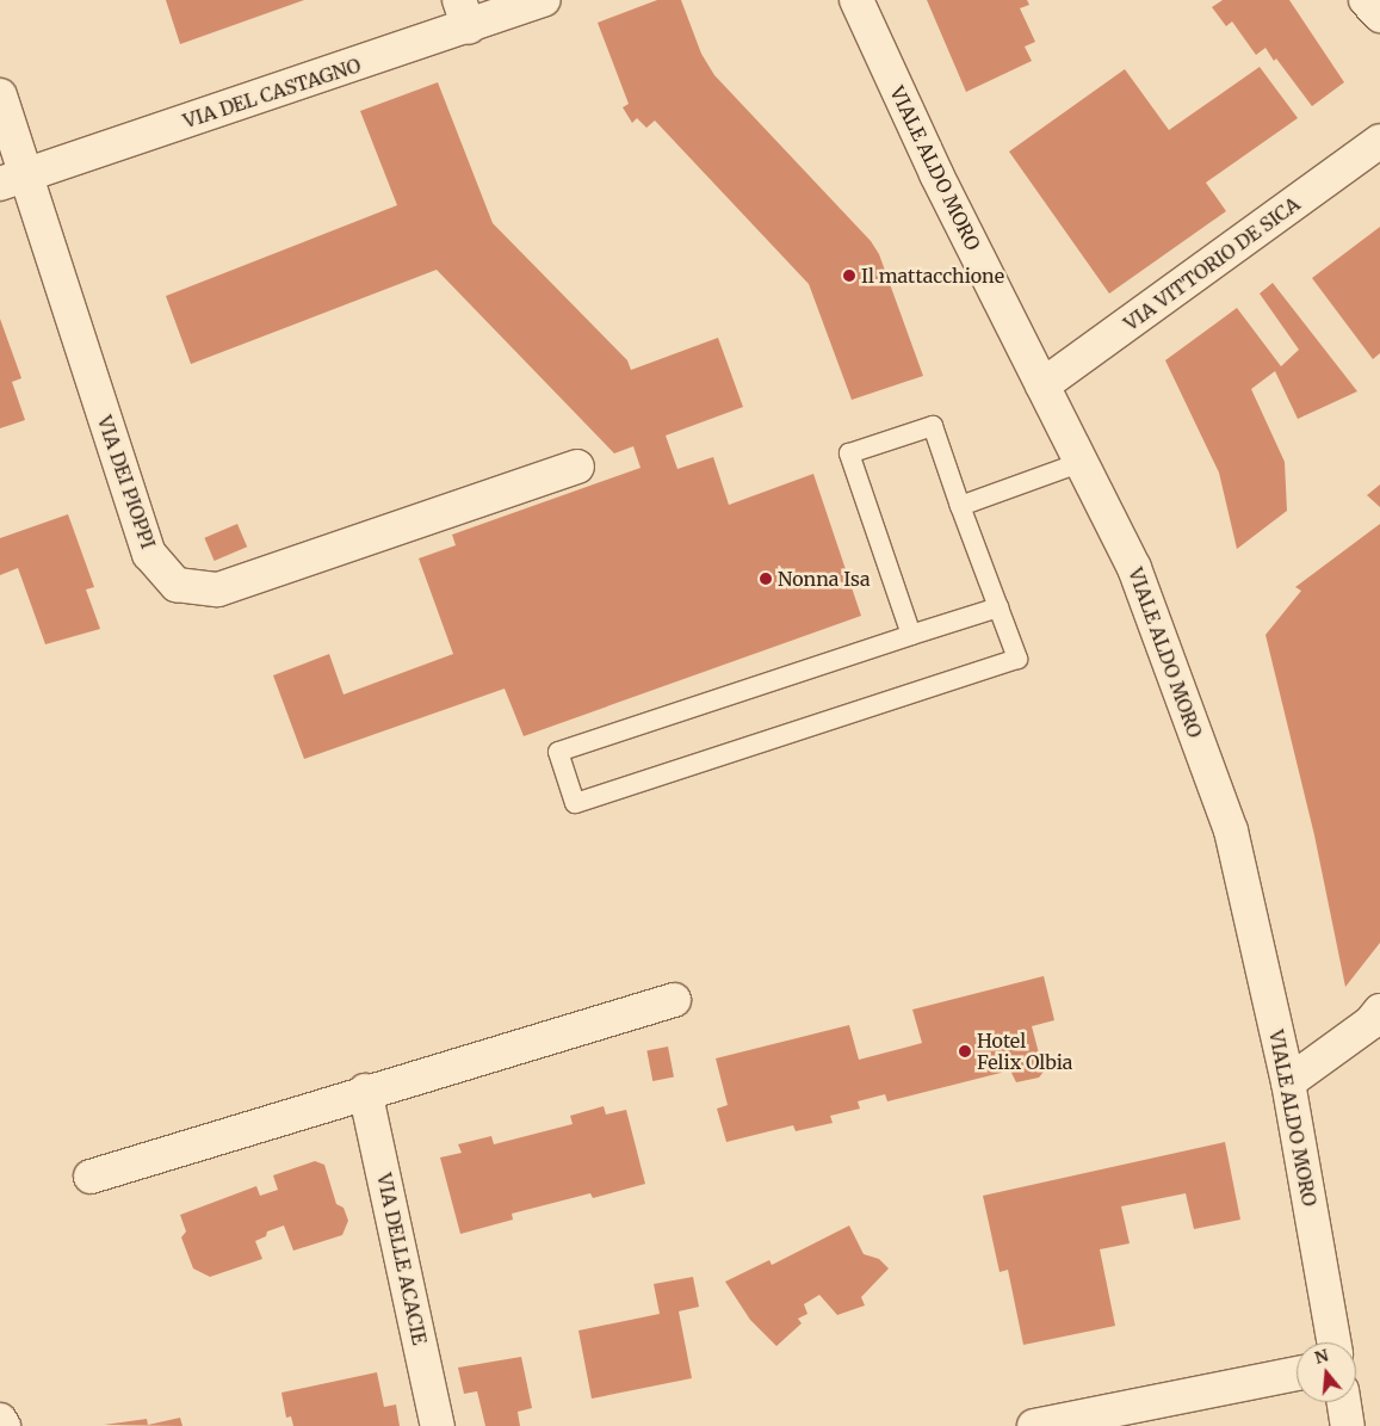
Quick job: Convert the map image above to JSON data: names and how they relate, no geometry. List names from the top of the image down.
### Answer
{
  "streets": {
    "street": [
      "VIA DEL CASTAGNO",
      "VIALE ALDO MORO",
      "VIA VITTORIO DE SICA",
      "VIA DEI PIOPPI",
      "VIA DELLE ACACIE"
    ]
  },
  "crossings": [
    ["VIA DEL CASTAGNO", "VIA DEI PIOPPI"],
    ["VIALE ALDO MORO", "VIA VITTORIO DE SICA"]
  ],
  "places": ["Il mattacchione", "Nonna Isa", "Hotel Felix Olbia"],
  "north": "top"
}
